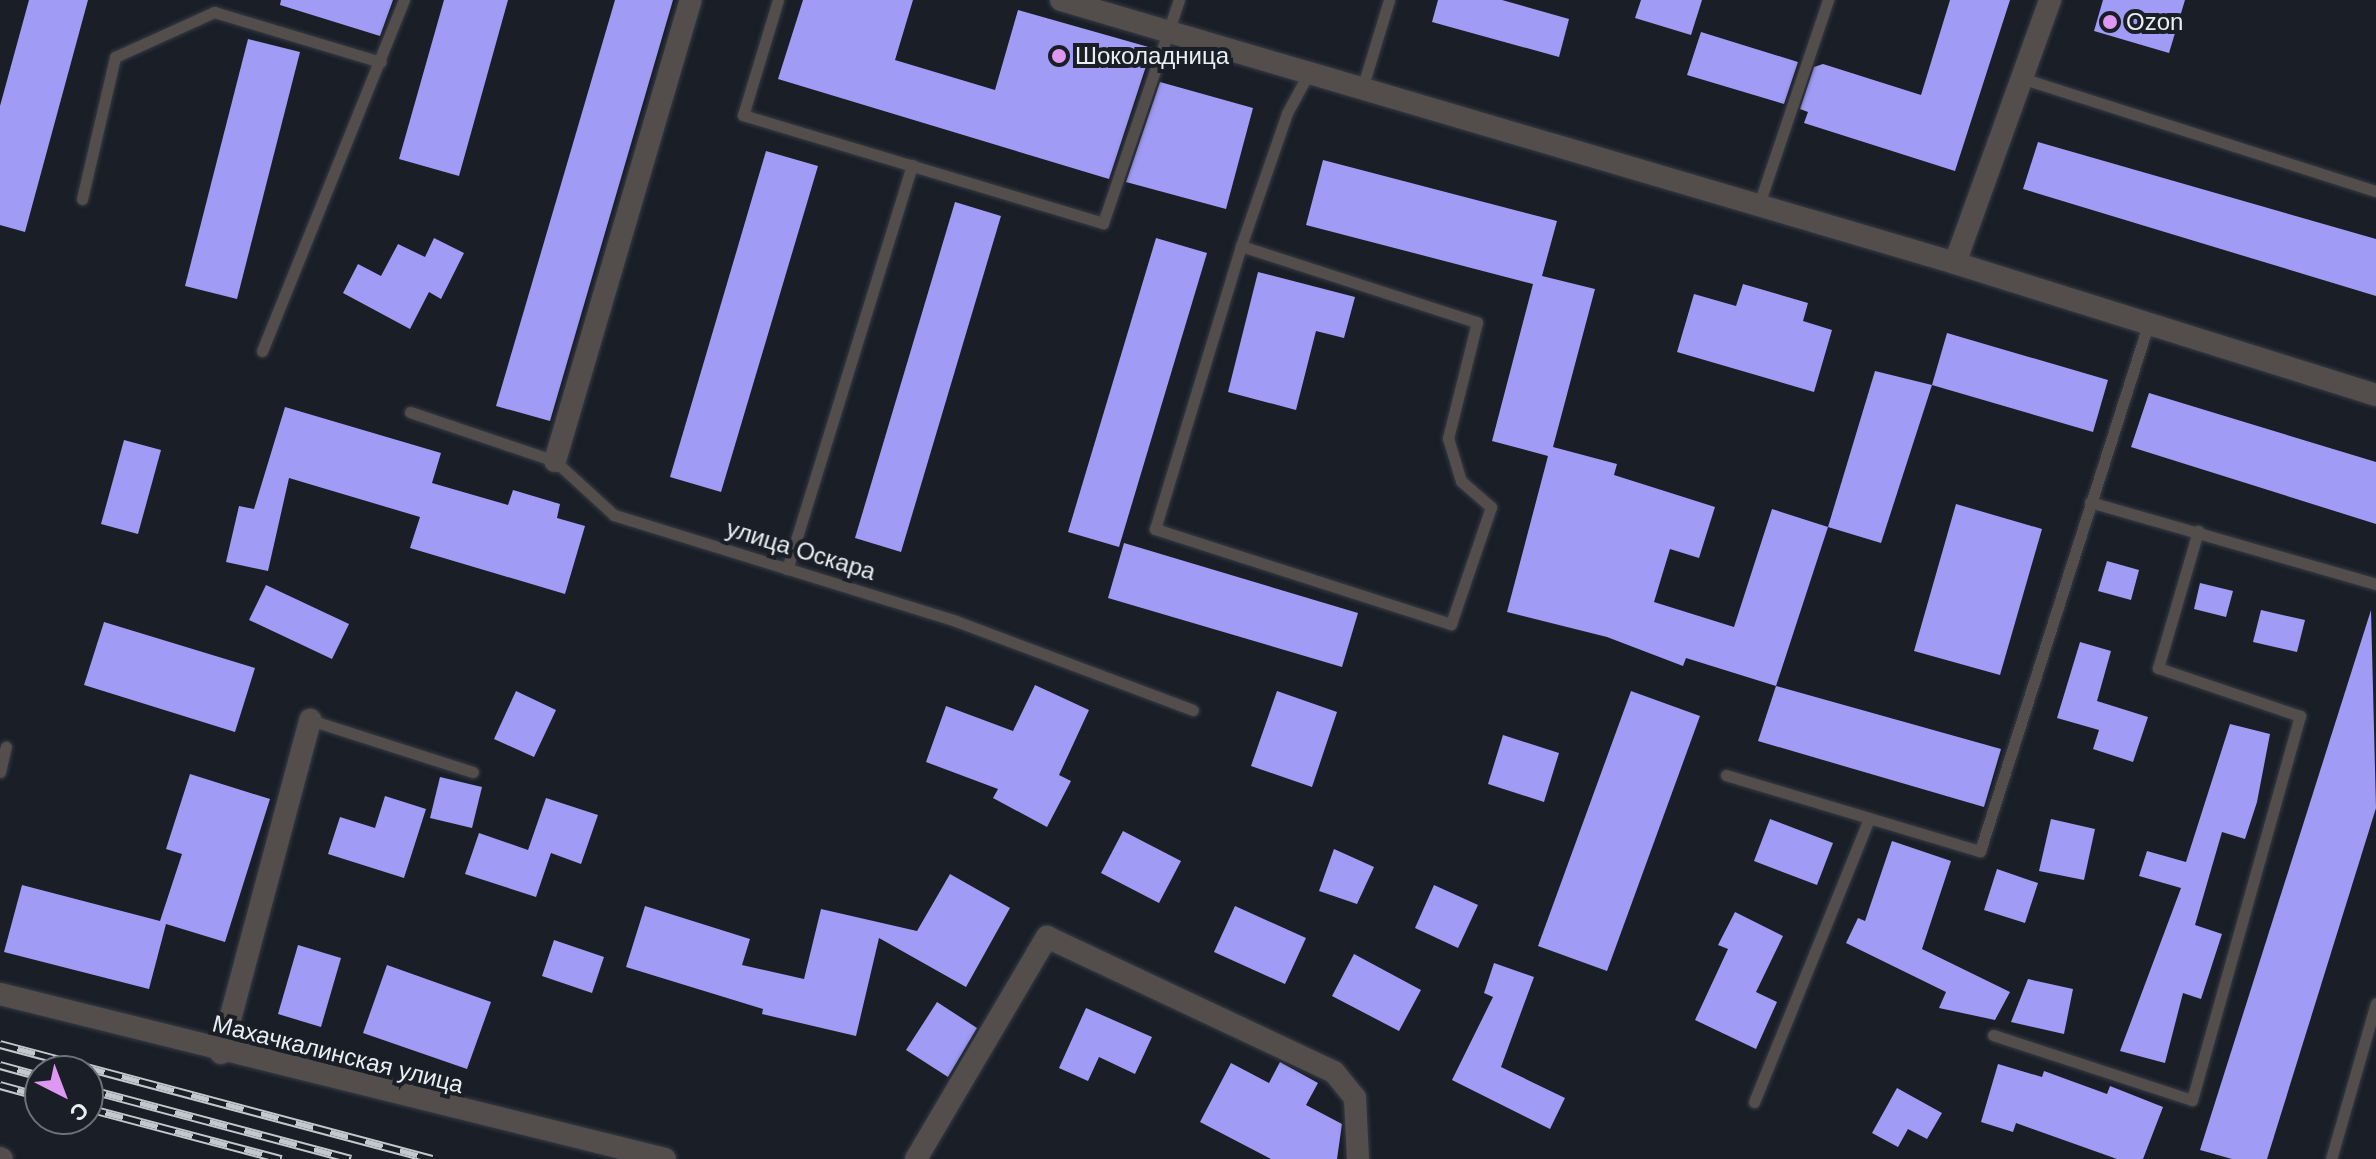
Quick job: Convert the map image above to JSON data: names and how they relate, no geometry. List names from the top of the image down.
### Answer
{
  "streets": {
    "street": ["Махачкалинская улица"],
    "lane": ["улица Оскара"]
  },
  "places": ["Ozon", "Шоколадница"],
  "north": "bottom right"
}
